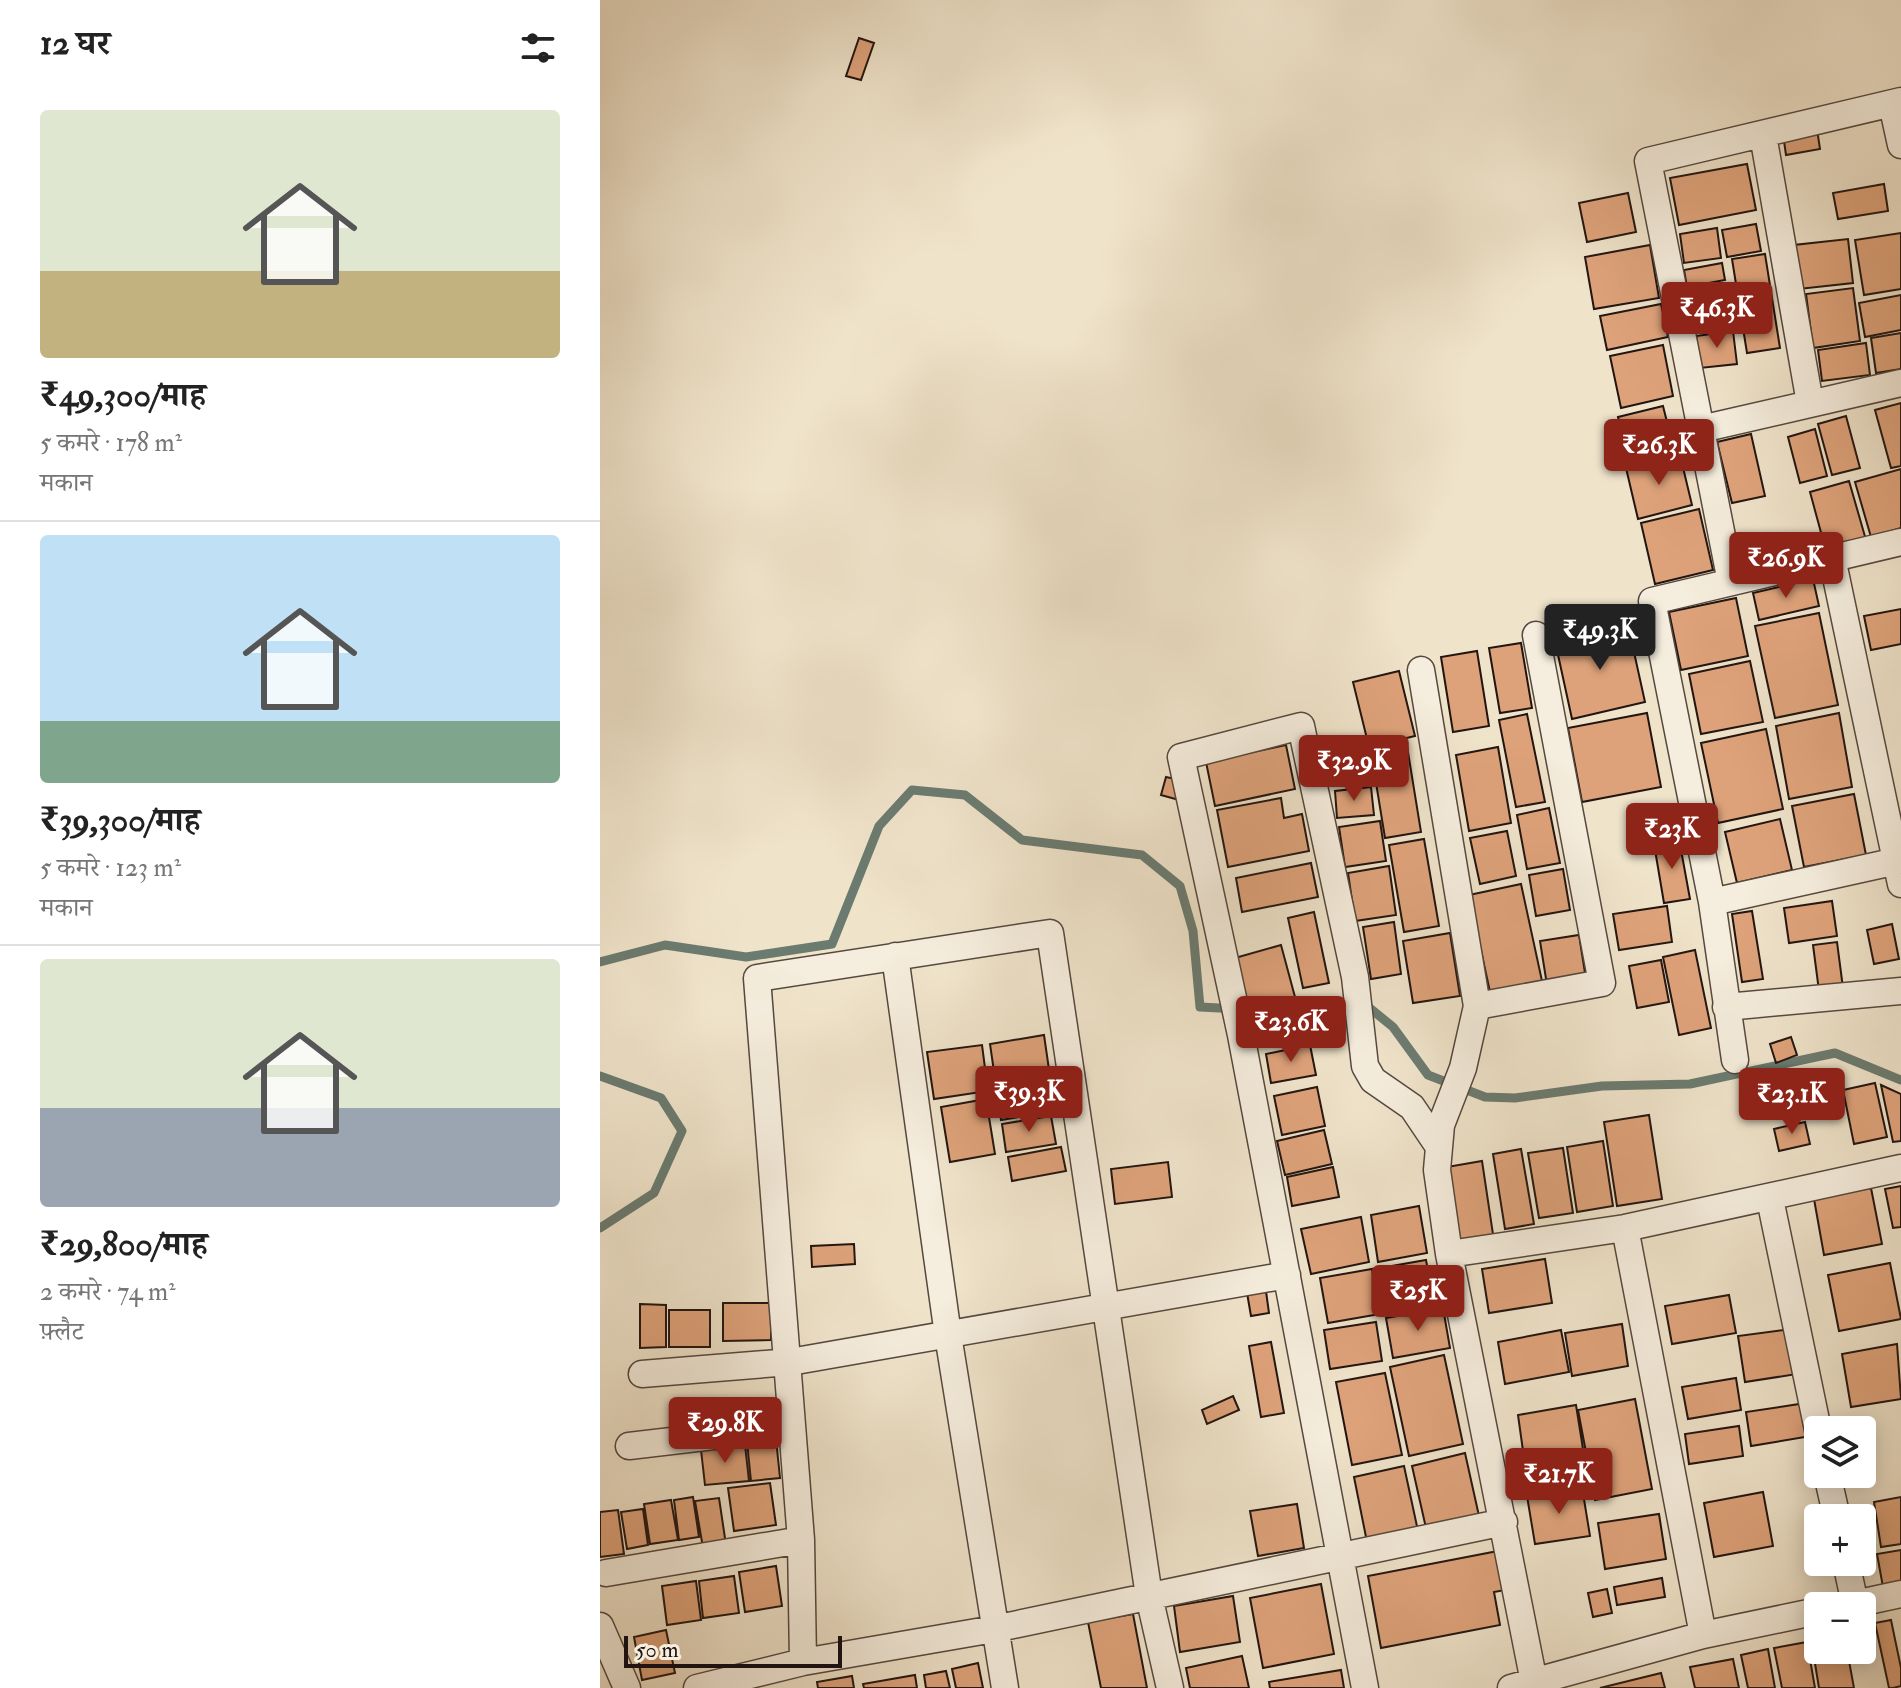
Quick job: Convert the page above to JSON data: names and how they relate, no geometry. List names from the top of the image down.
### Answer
{
  "scale_bar": "50 m",
  "page": {
    "heading": "12 घर",
    "list": [
      {
        "name": "₹49,300/माह",
        "note": "5 कमरे · 178 m² · मकान"
      },
      {
        "name": "₹39,300/माह",
        "note": "5 कमरे · 123 m² · मकान"
      },
      {
        "name": "₹29,800/माह",
        "note": "2 कमरे · 74 m² · फ़्लैट"
      }
    ],
    "price": [
      "₹46.3K",
      "₹26.3K",
      "₹26.9K",
      "₹49.3K",
      "₹32.9K",
      "₹23K",
      "₹23.6K",
      "₹39.3K",
      "₹23.1K",
      "₹25K",
      "₹29.8K",
      "₹21.7K"
    ],
    "map_buttons": ["+", "−"],
    "scale": "50 m"
  }
}
